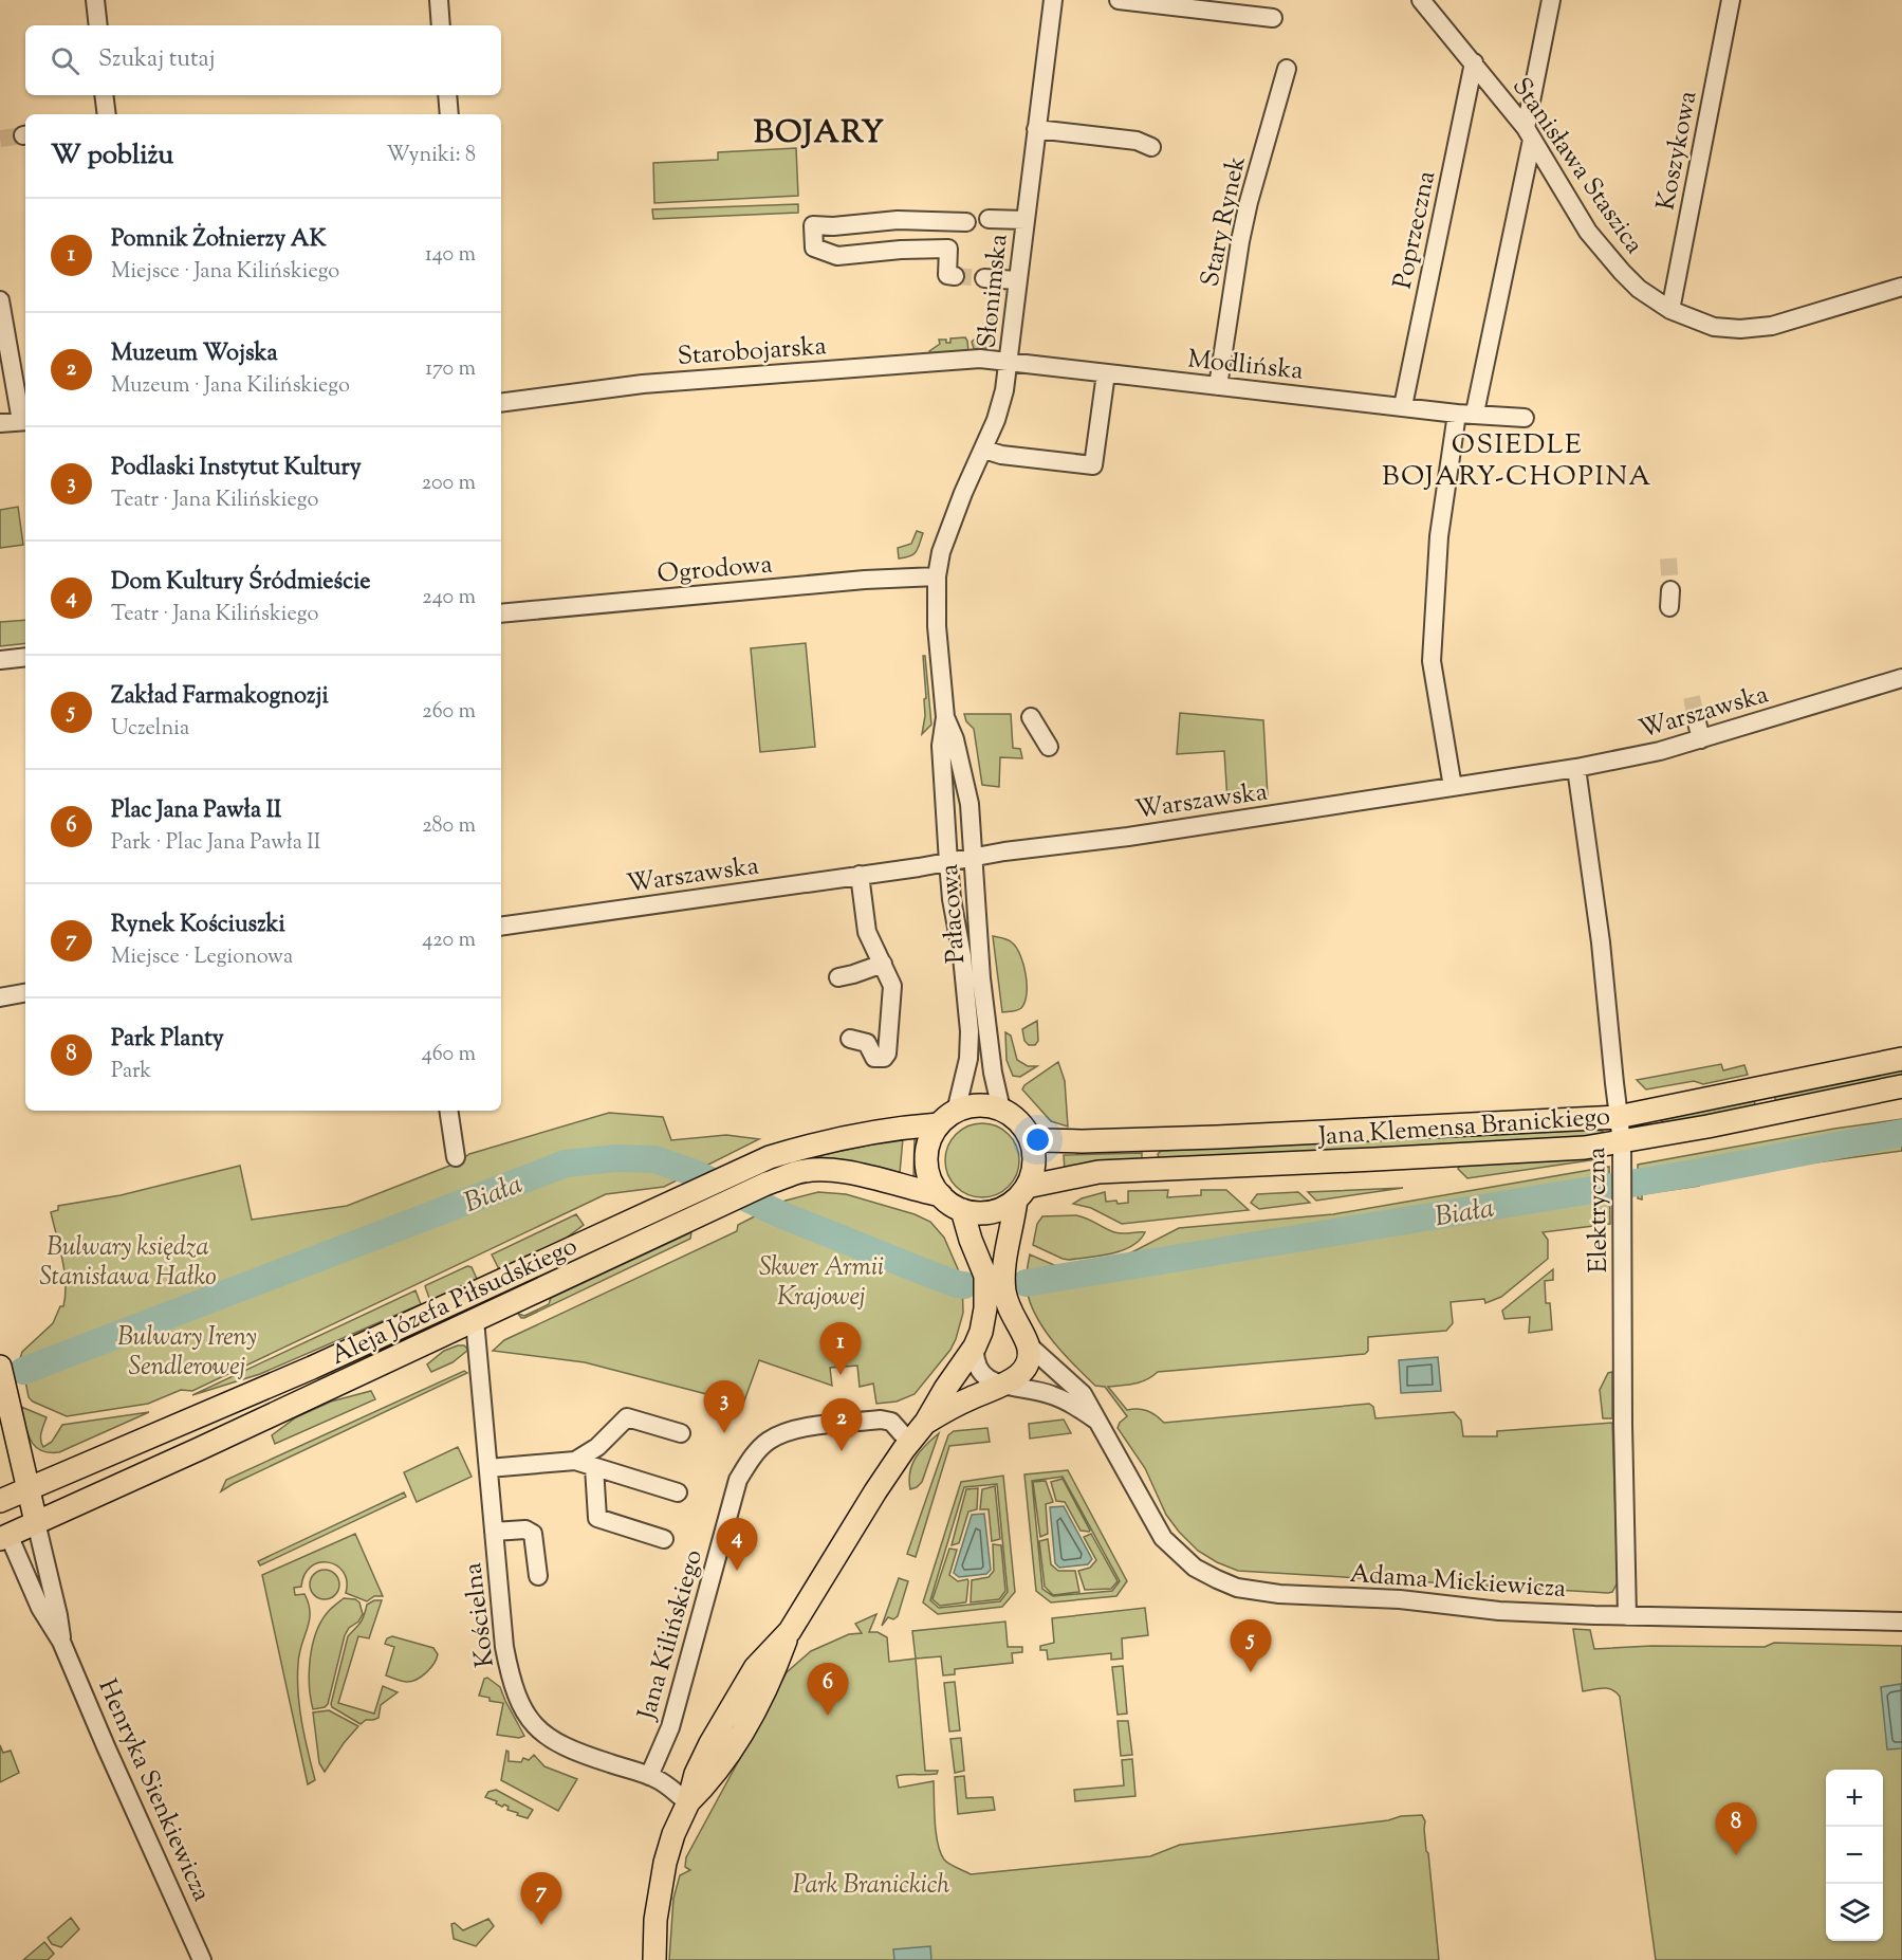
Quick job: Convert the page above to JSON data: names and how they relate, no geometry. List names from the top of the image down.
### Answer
{
  "streets": {
    "main road": ["Jana Klemensa Branickiego", "Aleja Józefa Piłsudskiego", "Henryka Sienkiewicza"],
    "street": [
      "Koszykowa",
      "Stanisława Staszica",
      "Stary Rynek",
      "Poprzeczna",
      "Słonimska",
      "Starobojarska",
      "Modlińska",
      "Ogrodowa",
      "Warszawska",
      "Pałacowa",
      "Elektryczna",
      "Adama Mickiewicza",
      "Kościelna",
      "Jana Kilińskiego"
    ]
  },
  "crossings": [
    ["Koszykowa", "Stanisława Staszica"],
    ["Stanisława Staszica", "Poprzeczna"],
    ["Stary Rynek", "Modlińska"],
    ["Poprzeczna", "Modlińska"],
    ["Słonimska", "Starobojarska"],
    ["Słonimska", "Modlińska"],
    ["Słonimska", "Ogrodowa"],
    ["Słonimska", "Pałacowa"],
    ["Starobojarska", "Modlińska"],
    ["Ogrodowa", "Pałacowa"],
    ["Warszawska", "Pałacowa"],
    ["Warszawska", "Elektryczna"],
    ["Pałacowa", "Jana Klemensa Branickiego"],
    ["Pałacowa", "Aleja Józefa Piłsudskiego"],
    ["Jana Klemensa Branickiego", "Elektryczna"],
    ["Jana Klemensa Branickiego", "Aleja Józefa Piłsudskiego"],
    ["Elektryczna", "Adama Mickiewicza"],
    ["Aleja Józefa Piłsudskiego", "Kościelna"],
    ["Aleja Józefa Piłsudskiego", "Henryka Sienkiewicza"],
    ["Kościelna", "Jana Kilińskiego"]
  ],
  "districts": ["BOJARY", "OSIEDLE BOJARY-CHOPINA"],
  "water": ["Biała"],
  "parks": [
    "Bulwary księdza Stanisława Hałko",
    "Skwer Armii Krajowej",
    "Bulwary Ireny Sendlerowej",
    "Park Branickich"
  ],
  "page": {
    "search": "Szukaj tutaj",
    "heading": ["W pobliżu", "Wyniki: 8"],
    "list": [
      {
        "mark": "1",
        "name": "Pomnik Żołnierzy AK",
        "note": "Miejsce · Jana Kilińskiego",
        "value": "140 m"
      },
      {
        "mark": "2",
        "name": "Muzeum Wojska",
        "note": "Muzeum · Jana Kilińskiego",
        "value": "170 m"
      },
      {
        "mark": "3",
        "name": "Podlaski Instytut Kultury",
        "note": "Teatr · Jana Kilińskiego",
        "value": "200 m"
      },
      {
        "mark": "4",
        "name": "Dom Kultury Śródmieście",
        "note": "Teatr · Jana Kilińskiego",
        "value": "240 m"
      },
      {
        "mark": "5",
        "name": "Zakład Farmakognozji",
        "note": "Uczelnia",
        "value": "260 m"
      },
      {
        "mark": "6",
        "name": "Plac Jana Pawła II",
        "note": "Park · Plac Jana Pawła II",
        "value": "280 m"
      },
      {
        "mark": "7",
        "name": "Rynek Kościuszki",
        "note": "Miejsce · Legionowa",
        "value": "420 m"
      },
      {
        "mark": "8",
        "name": "Park Planty",
        "note": "Park",
        "value": "460 m"
      }
    ],
    "pins": [
      "1",
      "3",
      "2",
      "4",
      "5",
      "6",
      "8",
      "7"
    ],
    "map_buttons": ["+", "−"]
  }
}
